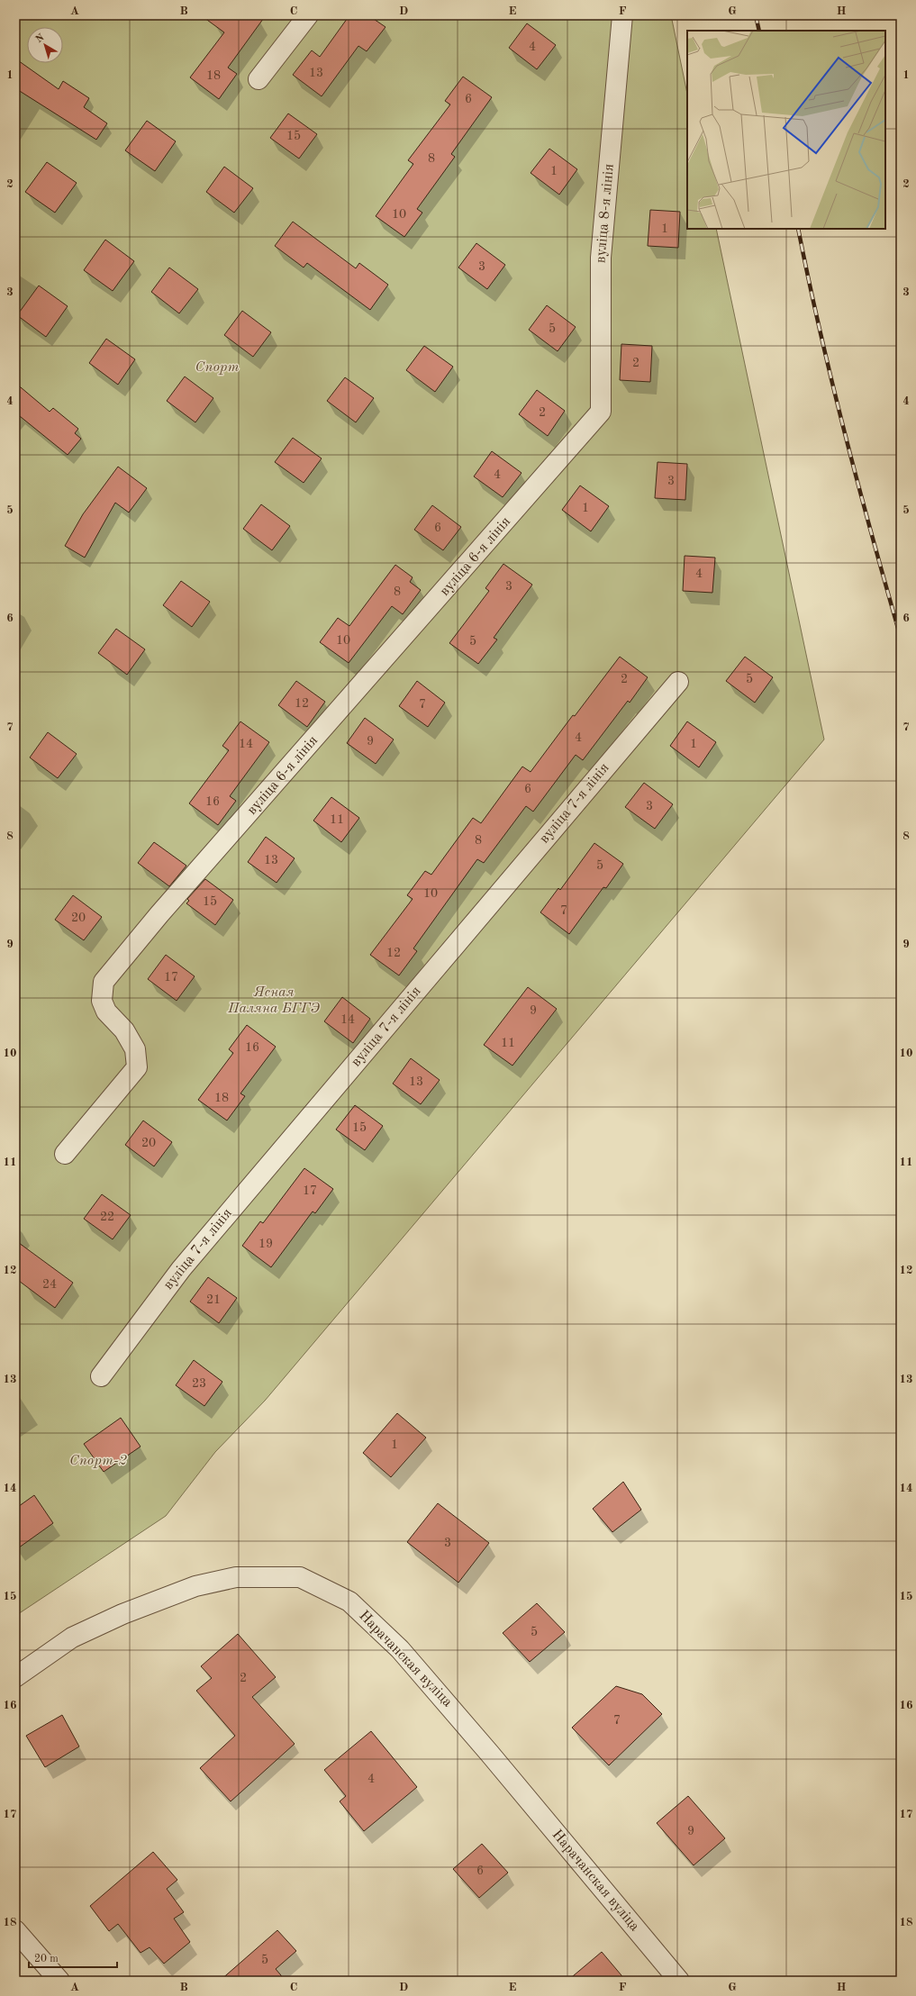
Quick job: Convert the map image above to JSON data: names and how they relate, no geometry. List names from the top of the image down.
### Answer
{
  "streets": {
    "street": [
      "вуліца 8-я лінія",
      "вуліца 6-я лінія",
      "вуліца 7-я лінія",
      "Нарачанская вуліца"
    ]
  },
  "crossings": [
    ["вуліца 8-я лінія", "вуліца 6-я лінія"]
  ],
  "parks": ["Спорт", "Ясная Паляна БГГЭ", "Спорт-2"],
  "house_numbers": [
    "4",
    "13",
    "18",
    "6",
    "15",
    "8",
    "1",
    "10",
    "1",
    "3",
    "5",
    "2",
    "2",
    "4",
    "3",
    "1",
    "6",
    "4",
    "3",
    "8",
    "10",
    "5",
    "2",
    "5",
    "12",
    "7",
    "4",
    "9",
    "14",
    "1",
    "6",
    "16",
    "3",
    "11",
    "8",
    "13",
    "5",
    "10",
    "15",
    "7",
    "20",
    "12",
    "17",
    "9",
    "14",
    "11",
    "16",
    "13",
    "18",
    "15",
    "20",
    "17",
    "22",
    "19",
    "24",
    "21",
    "23",
    "1",
    "3",
    "5",
    "2",
    "7",
    "4",
    "9",
    "6",
    "5"
  ],
  "scale_bar": "20 m",
  "north": "top left",
  "grid": {
    "columns": [
      "A",
      "B",
      "C",
      "D",
      "E",
      "F",
      "G",
      "H"
    ],
    "rows": [
      "1",
      "2",
      "3",
      "4",
      "5",
      "6",
      "7",
      "8",
      "9",
      "10",
      "11",
      "12",
      "13",
      "14",
      "15",
      "16",
      "17",
      "18"
    ]
  }
}
